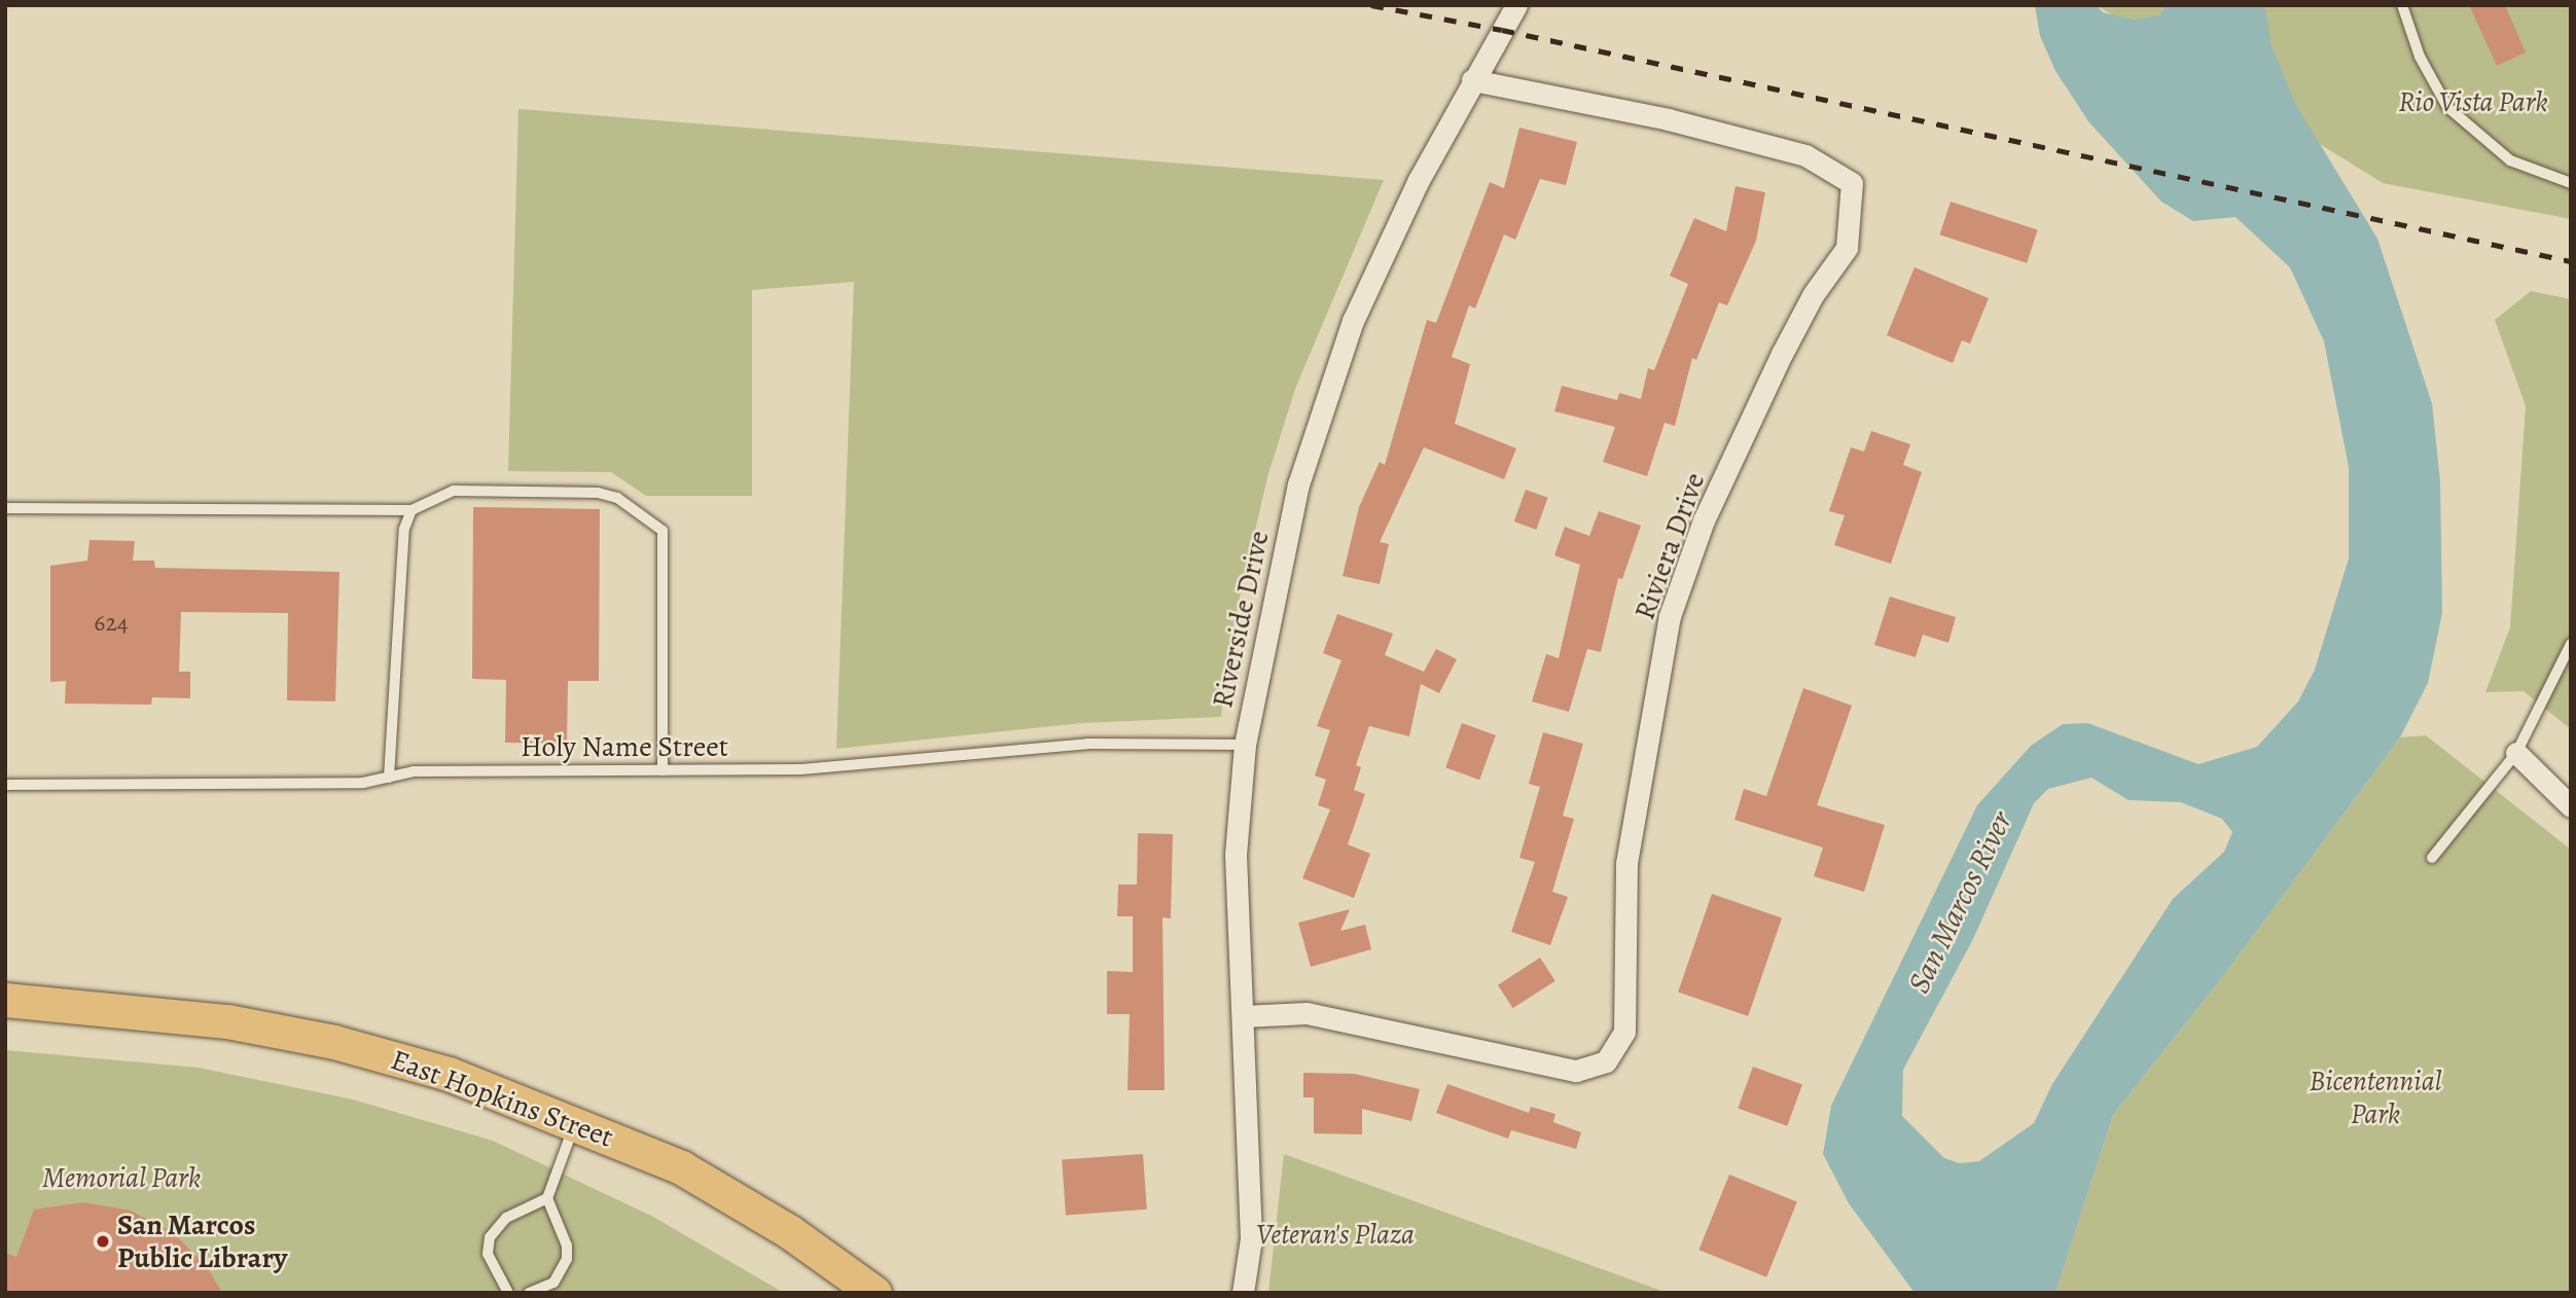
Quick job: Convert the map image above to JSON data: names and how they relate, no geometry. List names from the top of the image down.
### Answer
{
  "streets": {
    "main road": ["East Hopkins Street"],
    "street": ["Riviera Drive", "Riverside Drive"],
    "lane": ["Holy Name Street"]
  },
  "crossings": [
    ["Riviera Drive", "Riverside Drive"],
    ["Riverside Drive", "Holy Name Street"]
  ],
  "water": ["San Marcos River"],
  "parks": [
    "Rio Vista Park",
    "Bicentennial Park",
    "Memorial Park",
    "Veteran's Plaza"
  ],
  "places": ["San Marcos Public Library"],
  "house_numbers": ["624"]
}
